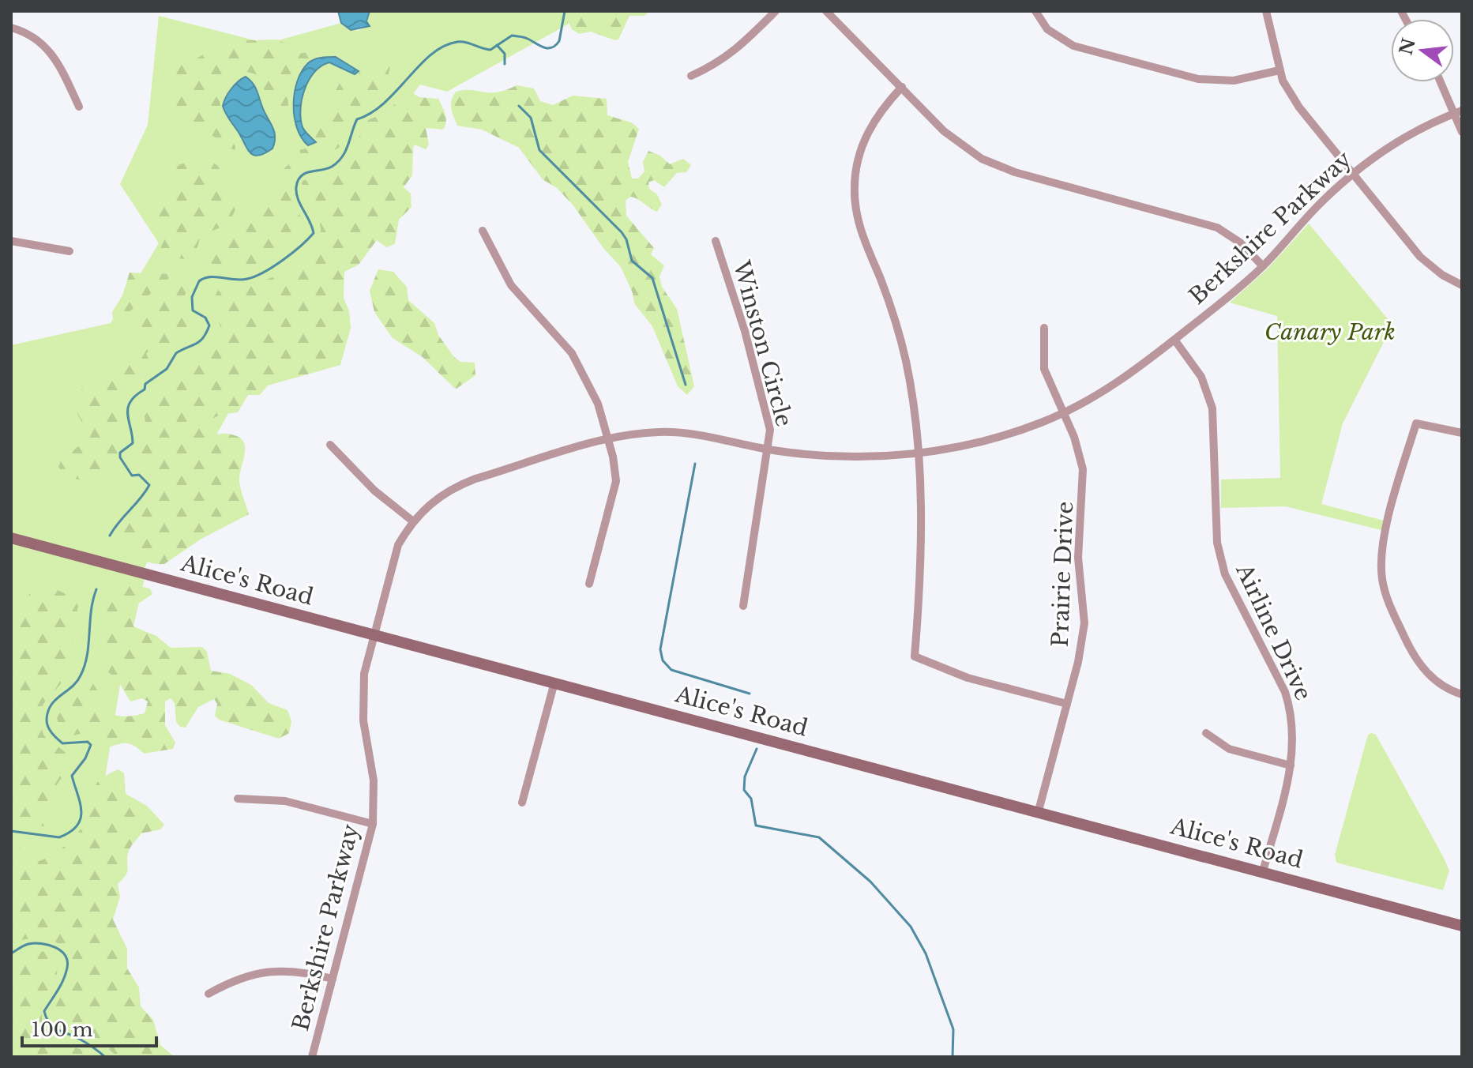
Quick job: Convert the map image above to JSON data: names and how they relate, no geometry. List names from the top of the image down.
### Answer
{
  "streets": {
    "main road": ["Alice's Road"],
    "street": [
      "Berkshire Parkway",
      "Winston Circle",
      "Prairie Drive",
      "Airline Drive"
    ]
  },
  "crossings": [
    ["Berkshire Parkway", "Winston Circle"],
    ["Berkshire Parkway", "Prairie Drive"],
    ["Berkshire Parkway", "Alice's Road"],
    ["Berkshire Parkway", "Airline Drive"],
    ["Prairie Drive", "Alice's Road"],
    ["Alice's Road", "Airline Drive"]
  ],
  "parks": ["Canary Park"],
  "scale_bar": "100 m",
  "north": "left"
}
